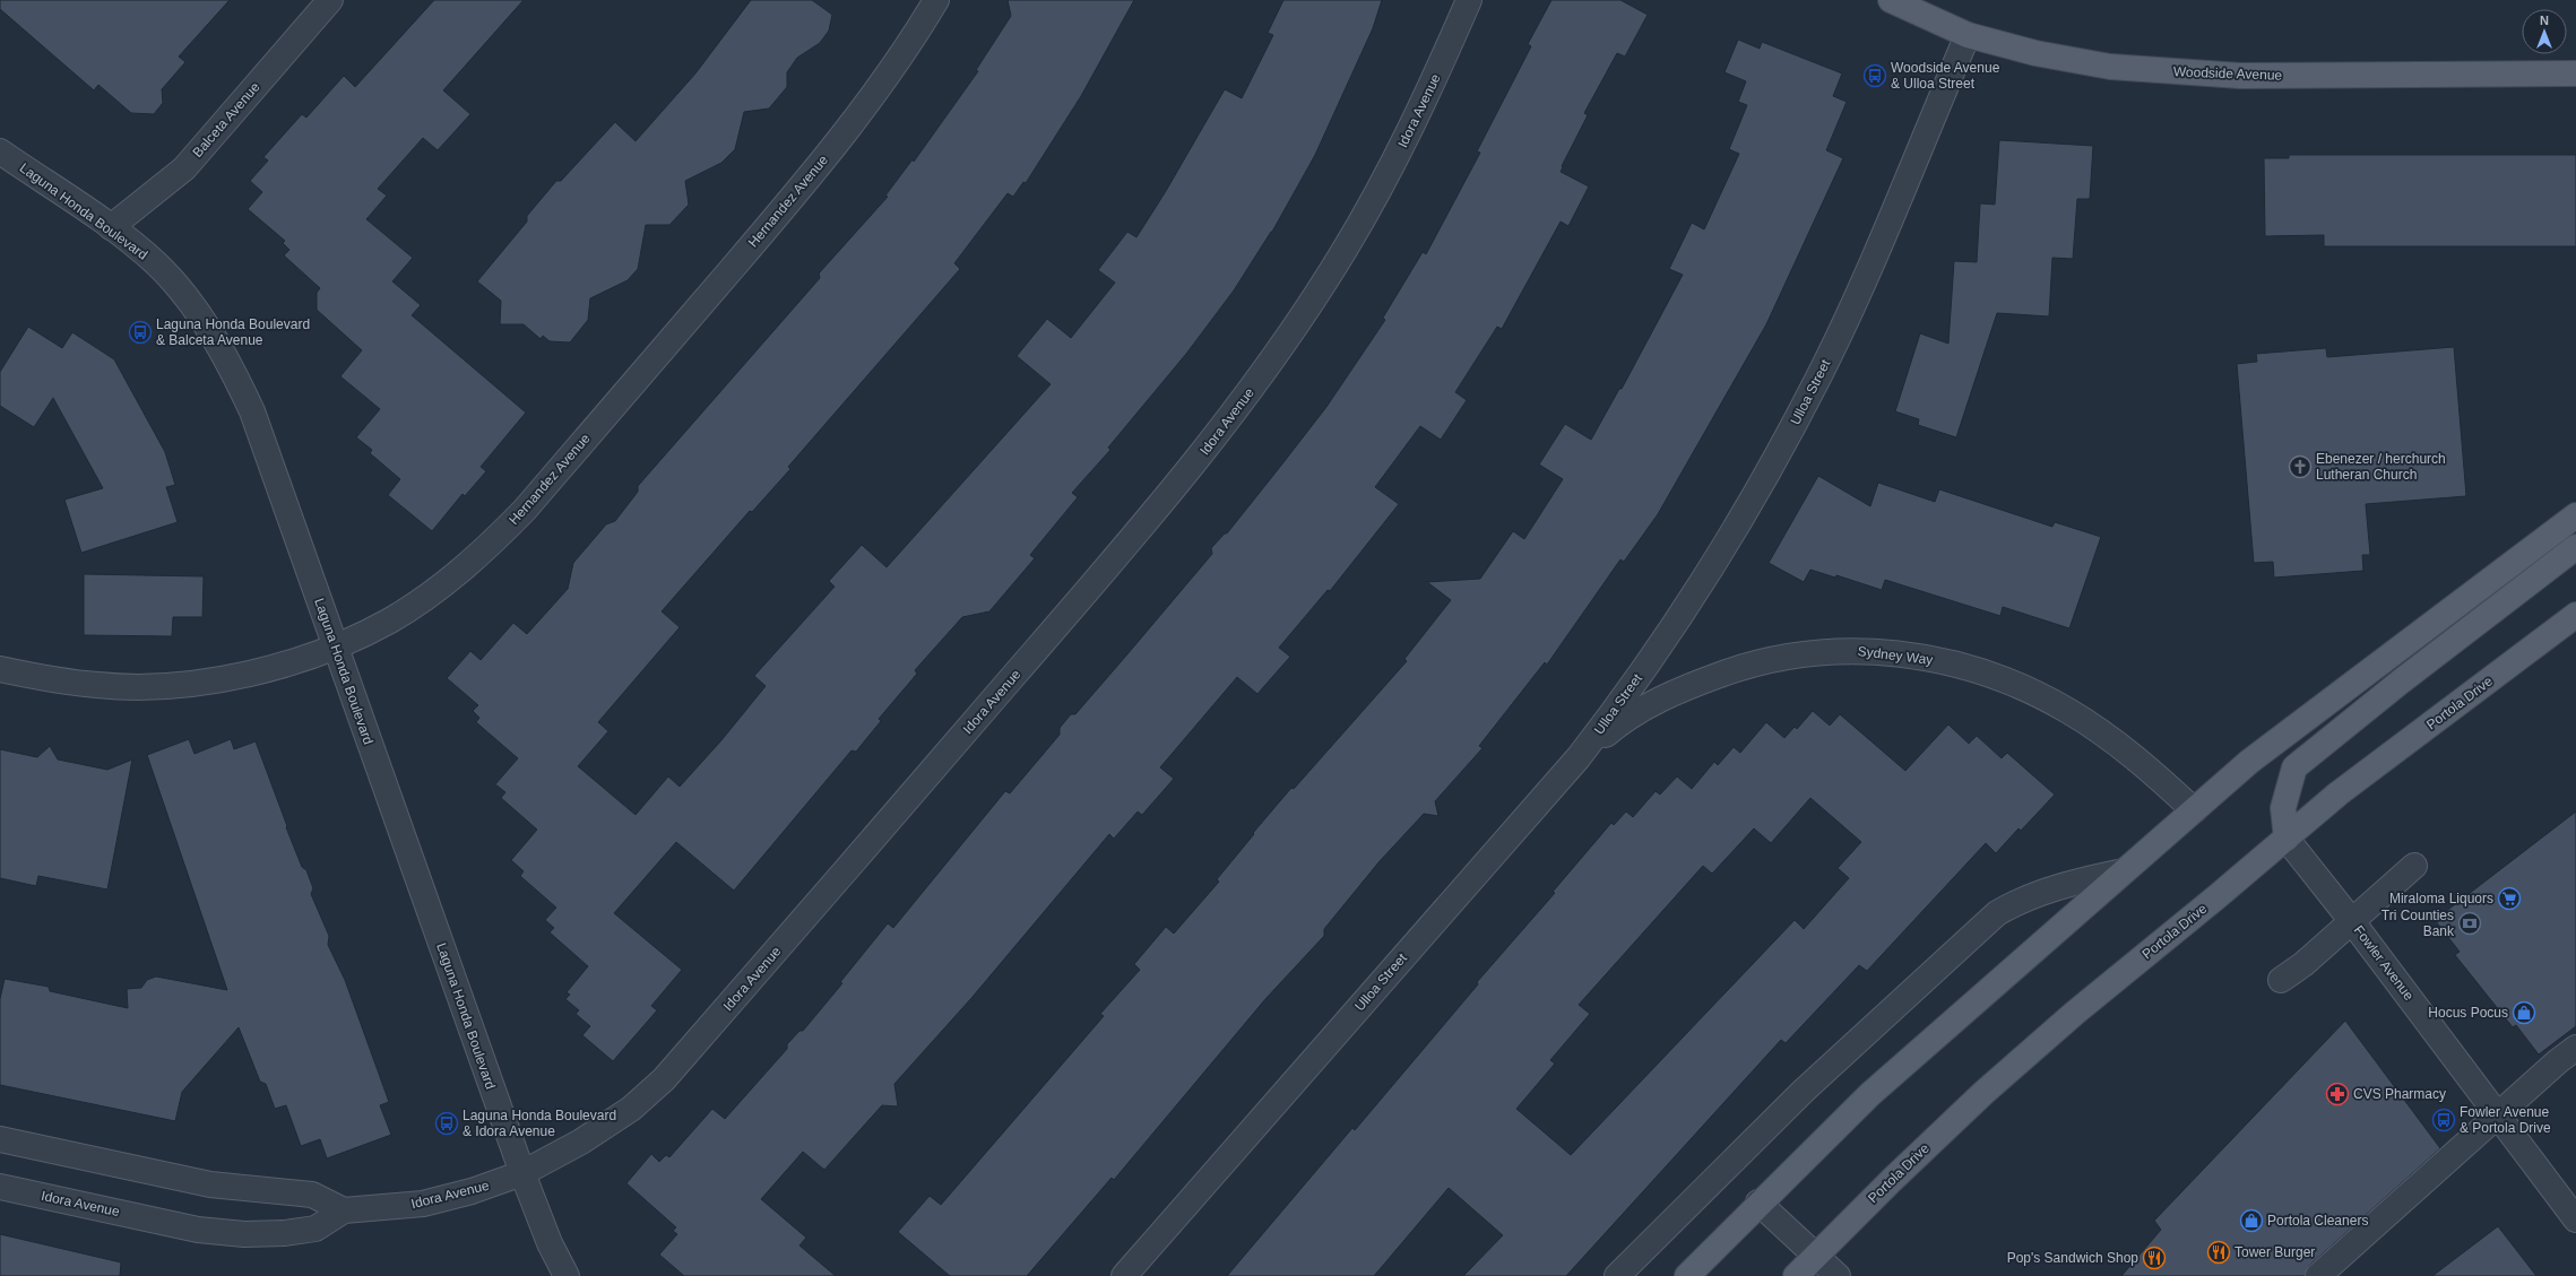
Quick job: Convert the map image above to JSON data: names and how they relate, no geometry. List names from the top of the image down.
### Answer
{
  "streets": {
    "main road": ["Woodside Avenue", "Portola Drive"],
    "street": [
      "Idora Avenue",
      "Balceta Avenue",
      "Hernandez Avenue",
      "Laguna Honda Boulevard",
      "Ulloa Street",
      "Sydney Way",
      "Fowler Avenue"
    ]
  },
  "crossings": [
    ["Woodside Avenue", "Ulloa Street"],
    ["Idora Avenue", "Laguna Honda Boulevard"],
    ["Balceta Avenue", "Laguna Honda Boulevard"],
    ["Hernandez Avenue", "Laguna Honda Boulevard"],
    ["Ulloa Street", "Sydney Way"],
    ["Portola Drive", "Fowler Avenue"]
  ],
  "places": {
    "bus stop": [
      "Woodside Avenue & Ulloa Street",
      "Laguna Honda Boulevard & Balceta Avenue",
      "Fowler Avenue & Portola Drive",
      "Laguna Honda Boulevard & Idora Avenue"
    ],
    "church": ["Ebenezer / herchurch Lutheran Church"],
    "supermarket": ["Miraloma Liquors"],
    "bank": ["Tri Counties Bank"],
    "shop": ["Hocus Pocus", "Portola Cleaners"],
    "pharmacy": ["CVS Pharmacy"],
    "restaurant": ["Tower Burger", "Pop's Sandwich Shop"]
  },
  "north": "top"
}
